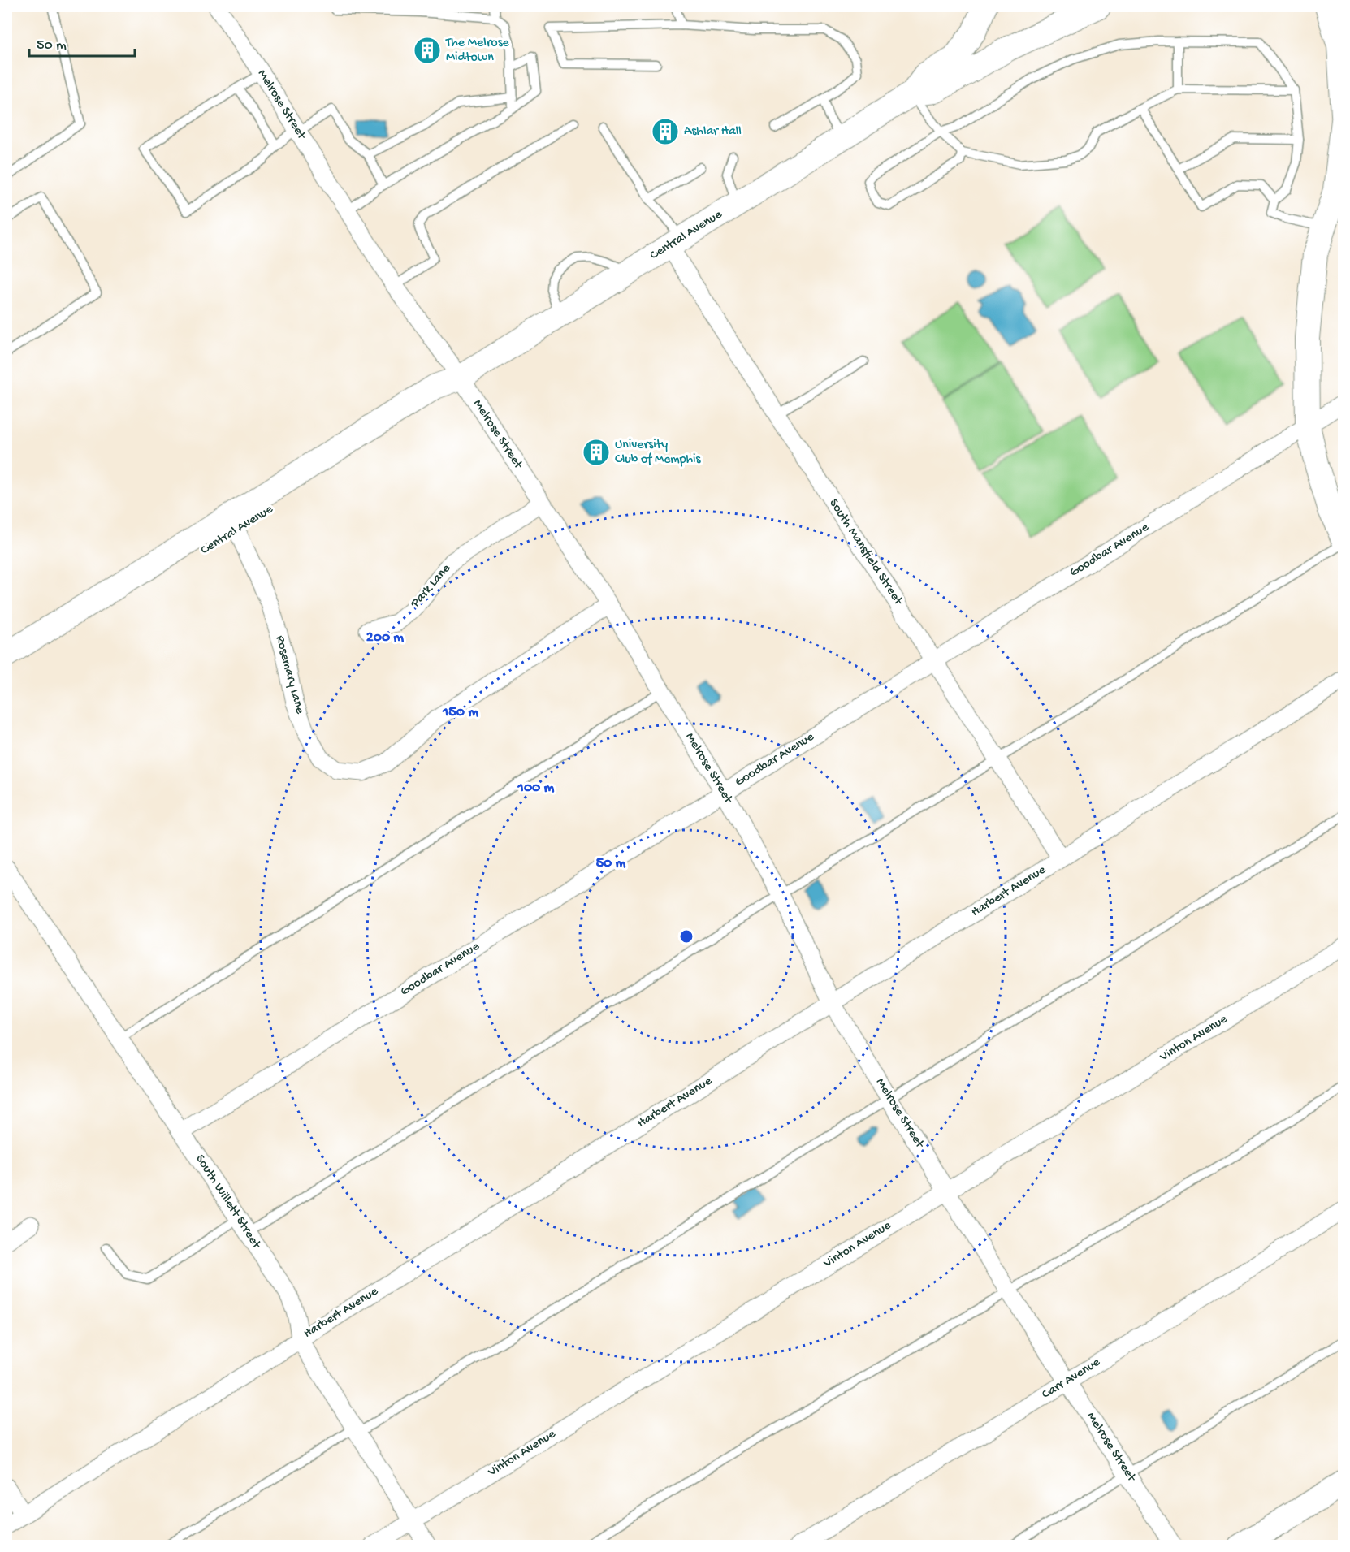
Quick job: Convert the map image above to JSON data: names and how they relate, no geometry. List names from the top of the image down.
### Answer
{
  "streets": {
    "main road": ["Central Avenue"],
    "street": [
      "Melrose Street",
      "Goodbar Avenue",
      "South Mansfield Street",
      "Park Lane",
      "Rosemary Lane",
      "Harbert Avenue",
      "Vinton Avenue",
      "South Willett Street",
      "Carr Avenue"
    ]
  },
  "crossings": [
    ["Melrose Street", "Central Avenue"],
    ["Melrose Street", "Goodbar Avenue"],
    ["Melrose Street", "Park Lane"],
    ["Melrose Street", "Rosemary Lane"],
    ["Melrose Street", "Harbert Avenue"],
    ["Melrose Street", "Vinton Avenue"],
    ["Melrose Street", "Carr Avenue"],
    ["Central Avenue", "South Mansfield Street"],
    ["Central Avenue", "Rosemary Lane"],
    ["Goodbar Avenue", "South Mansfield Street"],
    ["Goodbar Avenue", "South Willett Street"],
    ["South Mansfield Street", "Harbert Avenue"],
    ["Harbert Avenue", "South Willett Street"],
    ["Vinton Avenue", "South Willett Street"]
  ],
  "places": {
    "building": ["The Melrose Midtown", "Ashlar Hall", "University Club of Memphis"]
  },
  "scale_bar": "50 m",
  "rings": [
    "200 m",
    "150 m",
    "100 m",
    "50 m"
  ]
}
